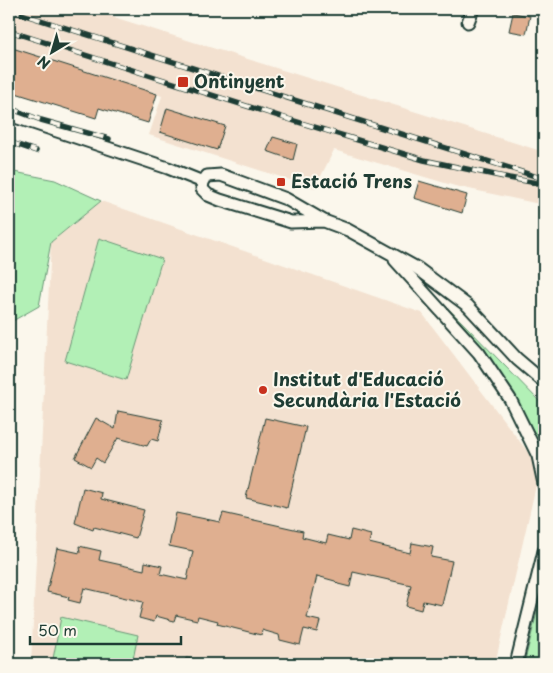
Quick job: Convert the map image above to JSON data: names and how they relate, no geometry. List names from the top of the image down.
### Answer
{
  "places": {
    "transit": ["Ontinyent", "Estació Trens"],
    "other": ["Institut d'Educació Secundària l'Estació"]
  },
  "scale_bar": "50 m",
  "north": "bottom left"
}
